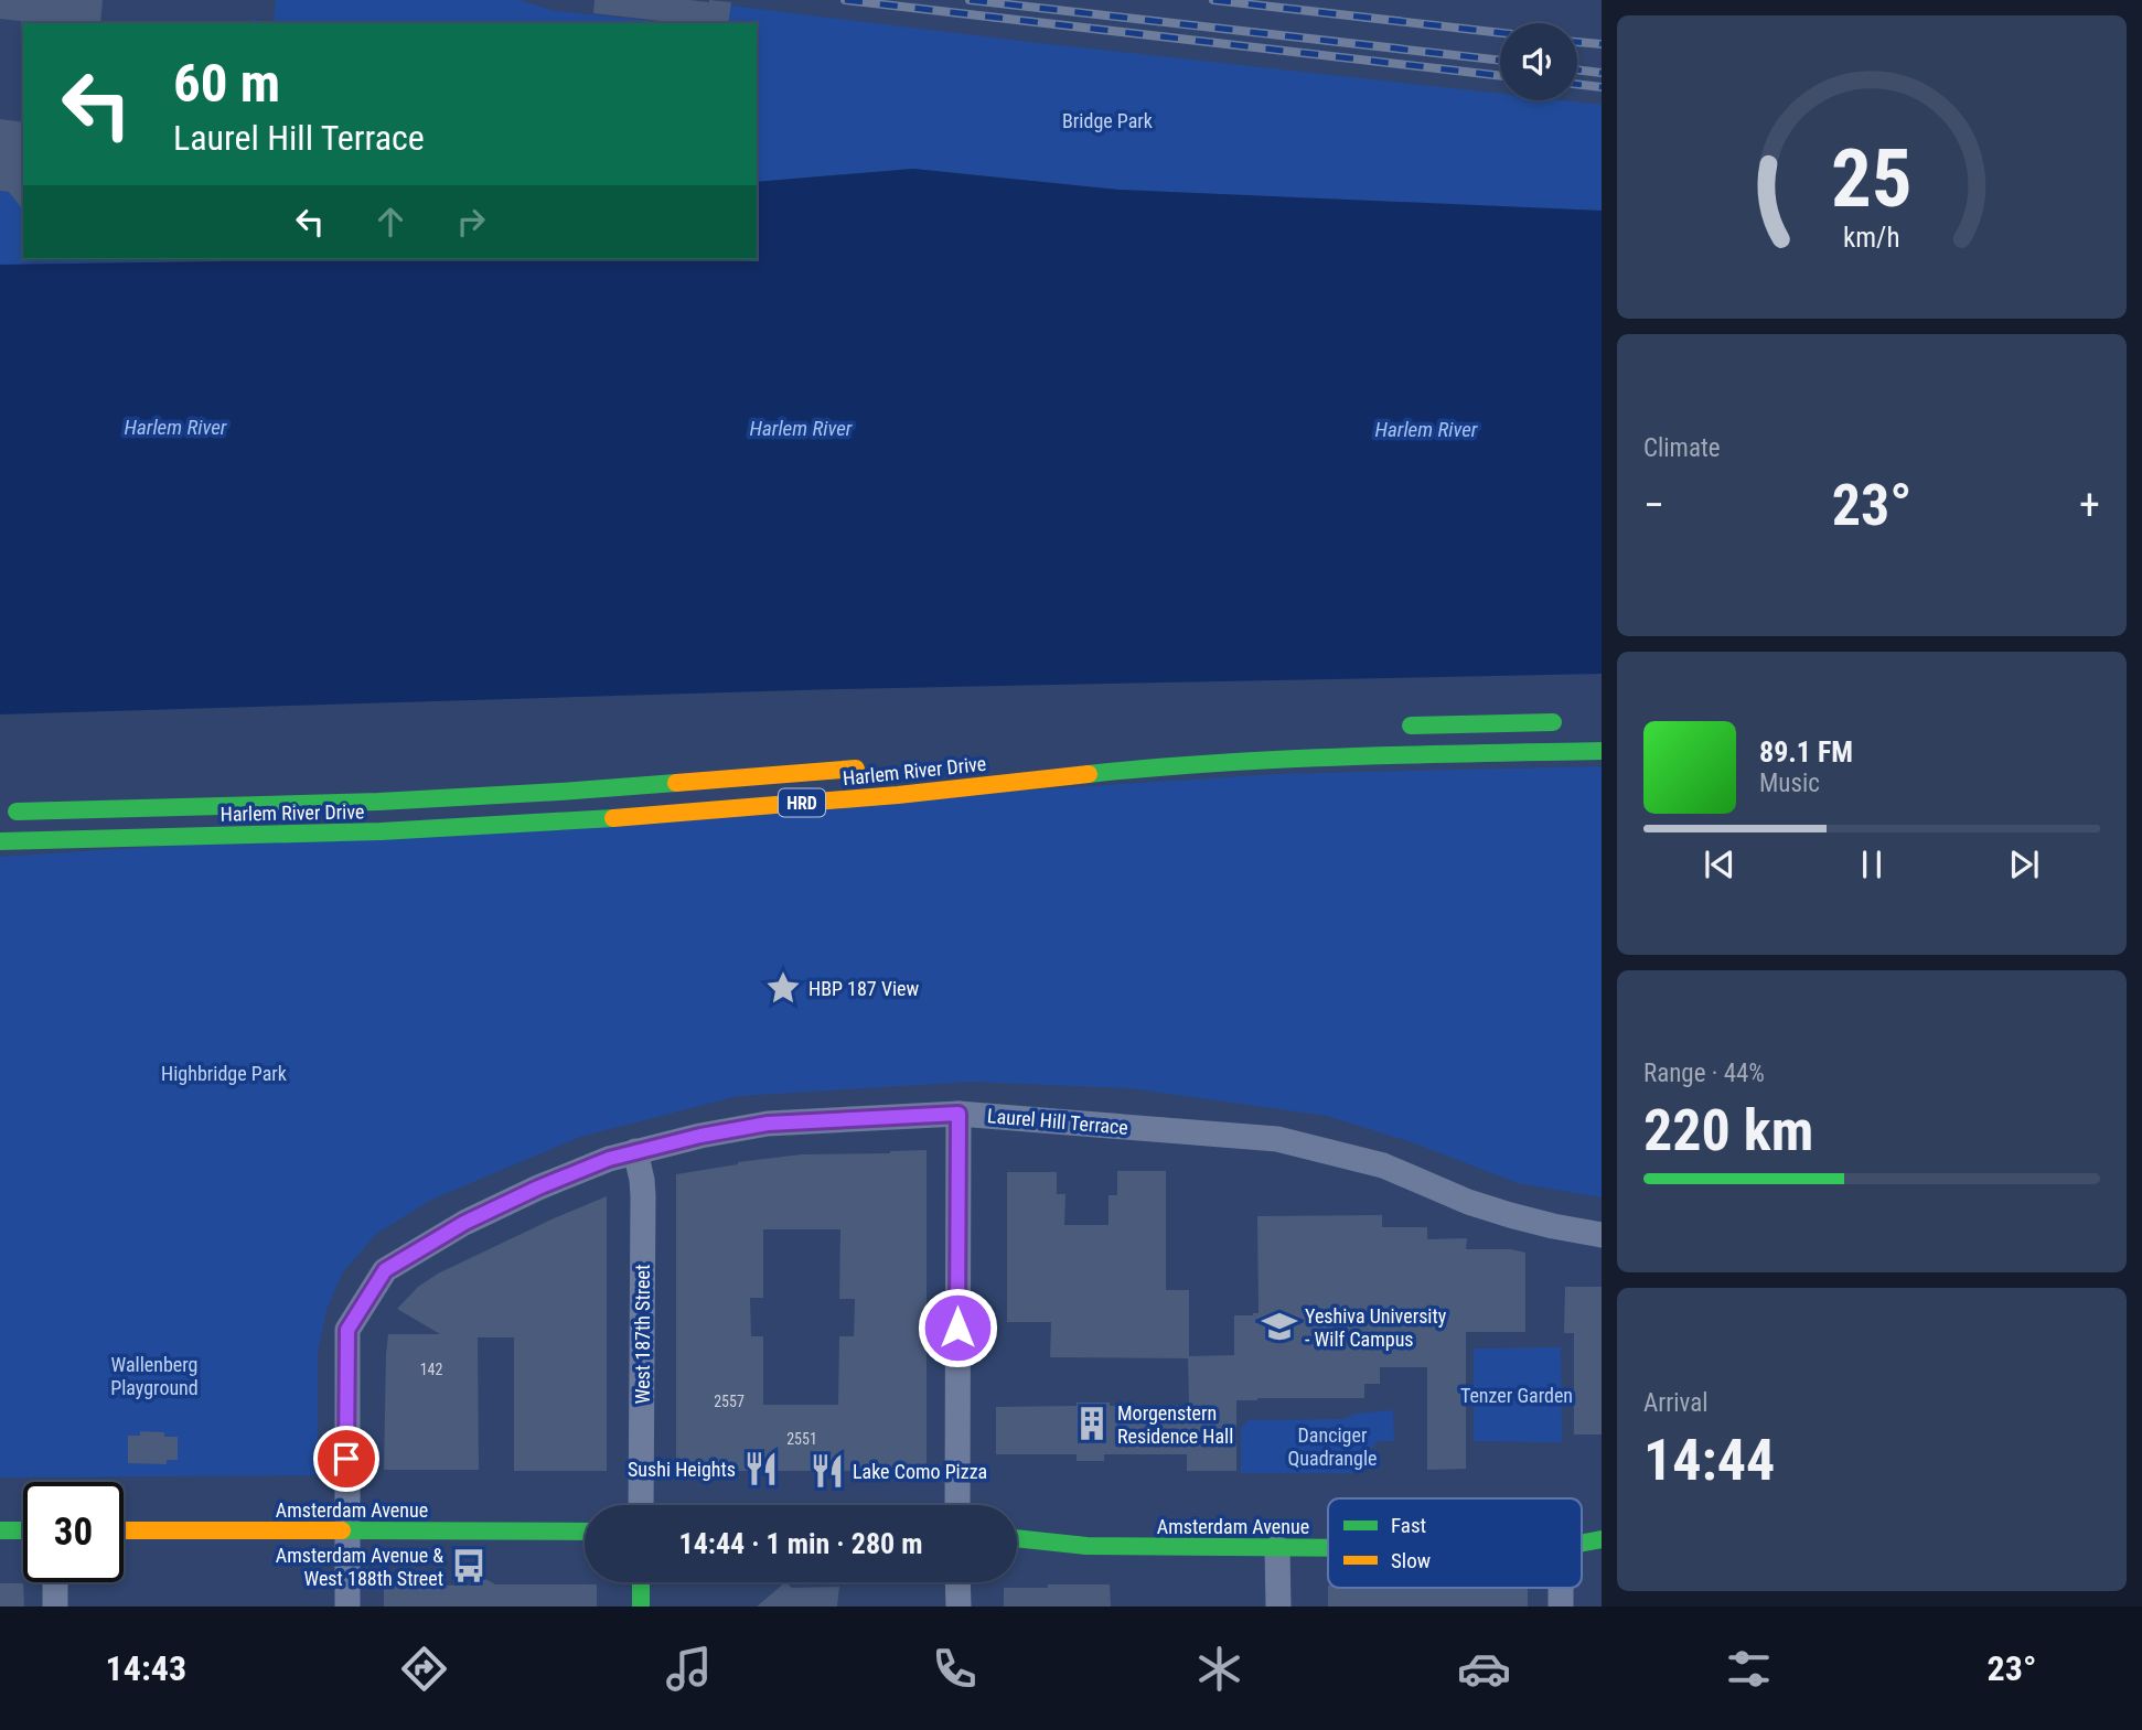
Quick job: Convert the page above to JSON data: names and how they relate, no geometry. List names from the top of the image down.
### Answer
{
  "streets": {
    "main road": ["Harlem River Drive", "HRD", "Amsterdam Avenue"],
    "street": ["Laurel Hill Terrace", "West 187th Street"]
  },
  "crossings": [
    ["Laurel Hill Terrace", "West 187th Street"],
    ["Laurel Hill Terrace", "Amsterdam Avenue"]
  ],
  "water": ["Harlem River"],
  "parks": [
    "Bridge Park",
    "Highbridge Park",
    "Wallenberg Playground",
    "Tenzer Garden",
    "Danciger Quadrangle"
  ],
  "places": {
    "place": ["HBP 187 View"],
    "school or university": ["Yeshiva University - Wilf Campus"],
    "building": ["Morgenstern Residence Hall"],
    "restaurant": ["Sushi Heights", "Lake Como Pizza"],
    "bus stop": ["Amsterdam Avenue & West 188th Street"]
  },
  "house_numbers": ["142", "2557", "2551"],
  "legend": ["Fast", "Slow"],
  "page": {
    "turn": ["60 m", "Laurel Hill Terrace"],
    "tile": [
      "Climate",
      ["Range · 44%", "220 km"],
      ["Arrival", "14:44"]
    ],
    "heat": ["−", "23°", "+"],
    "song": ["89.1 FM", "Music"],
    "limit": "30",
    "trip": "14:44 · 1 min · 280 m",
    "tabs": ["14:43", "23°"],
    "gauge": ["25", "km/h"]
  }
}
